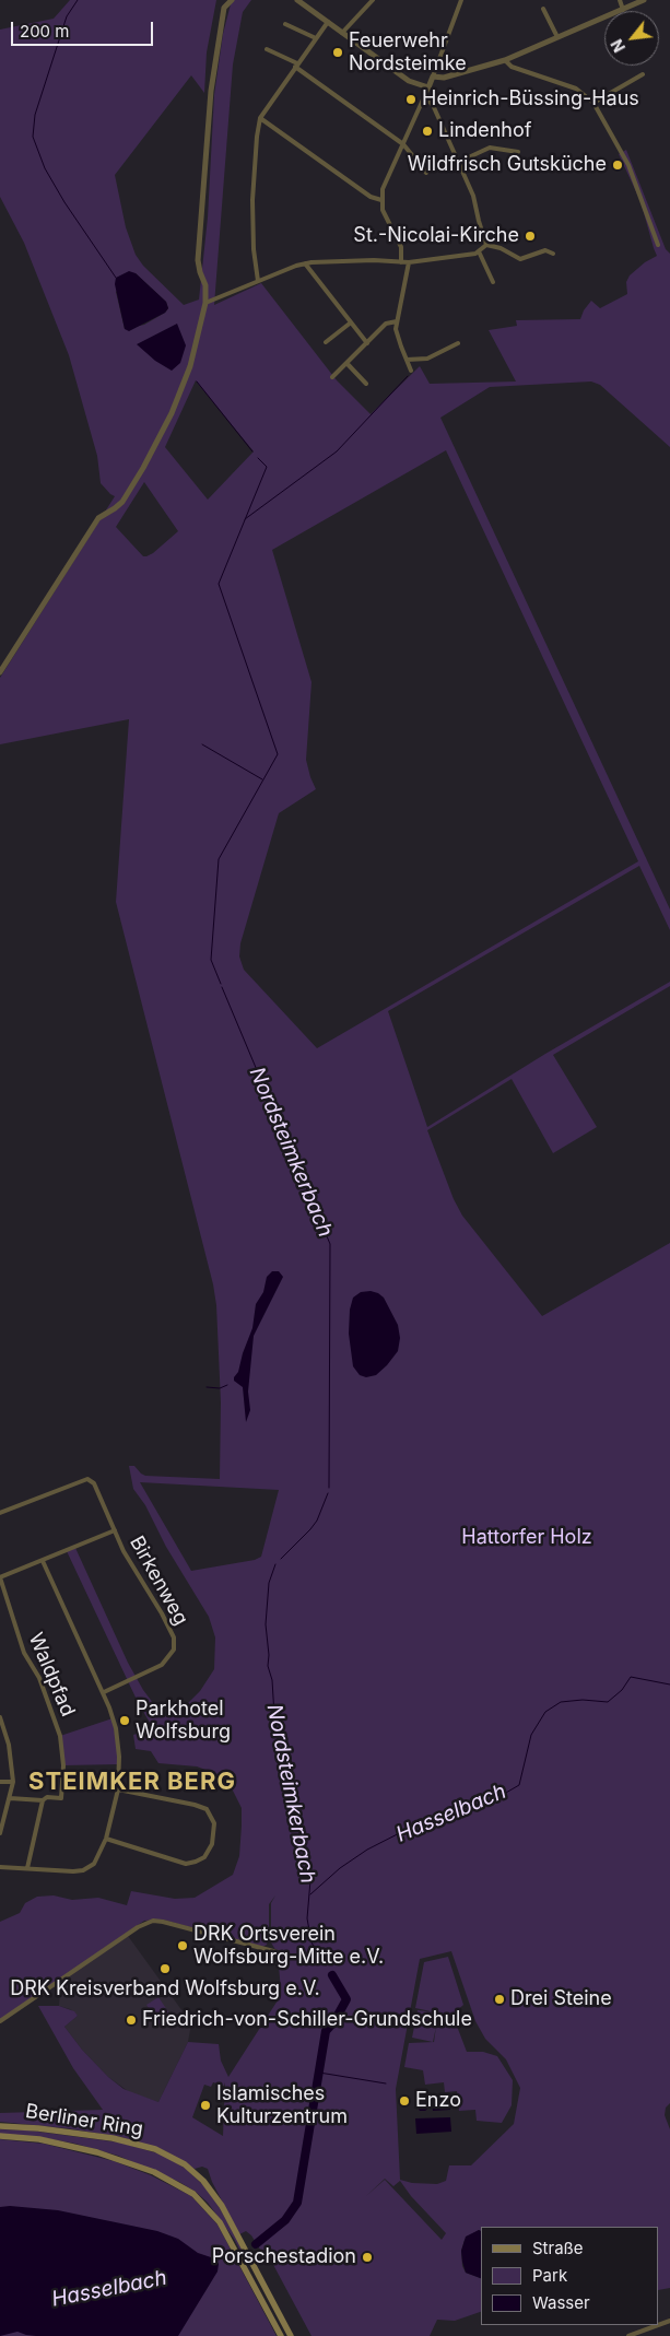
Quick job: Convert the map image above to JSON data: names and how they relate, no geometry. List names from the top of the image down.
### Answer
{
  "streets": {
    "main road": ["Berliner Ring"],
    "street": ["Birkenweg", "Waldpfad"]
  },
  "districts": ["STEIMKER BERG"],
  "water": ["Nordsteimkerbach", "Hasselbach"],
  "parks": ["Hattorfer Holz"],
  "places": [
    "Feuerwehr Nordsteimke",
    "Heinrich-Büssing-Haus",
    "Lindenhof",
    "Wildfrisch Gutsküche",
    "St.-Nicolai-Kirche",
    "Parkhotel Wolfsburg",
    "DRK Ortsverein Wolfsburg-Mitte e.V.",
    "DRK Kreisverband Wolfsburg e.V.",
    "Drei Steine",
    "Friedrich-von-Schiller-Grundschule",
    "Enzo",
    "Islamisches Kulturzentrum",
    "Porschestadion"
  ],
  "legend": ["Straße", "Park", "Wasser"],
  "scale_bar": "200 m",
  "north": "bottom left"
}
